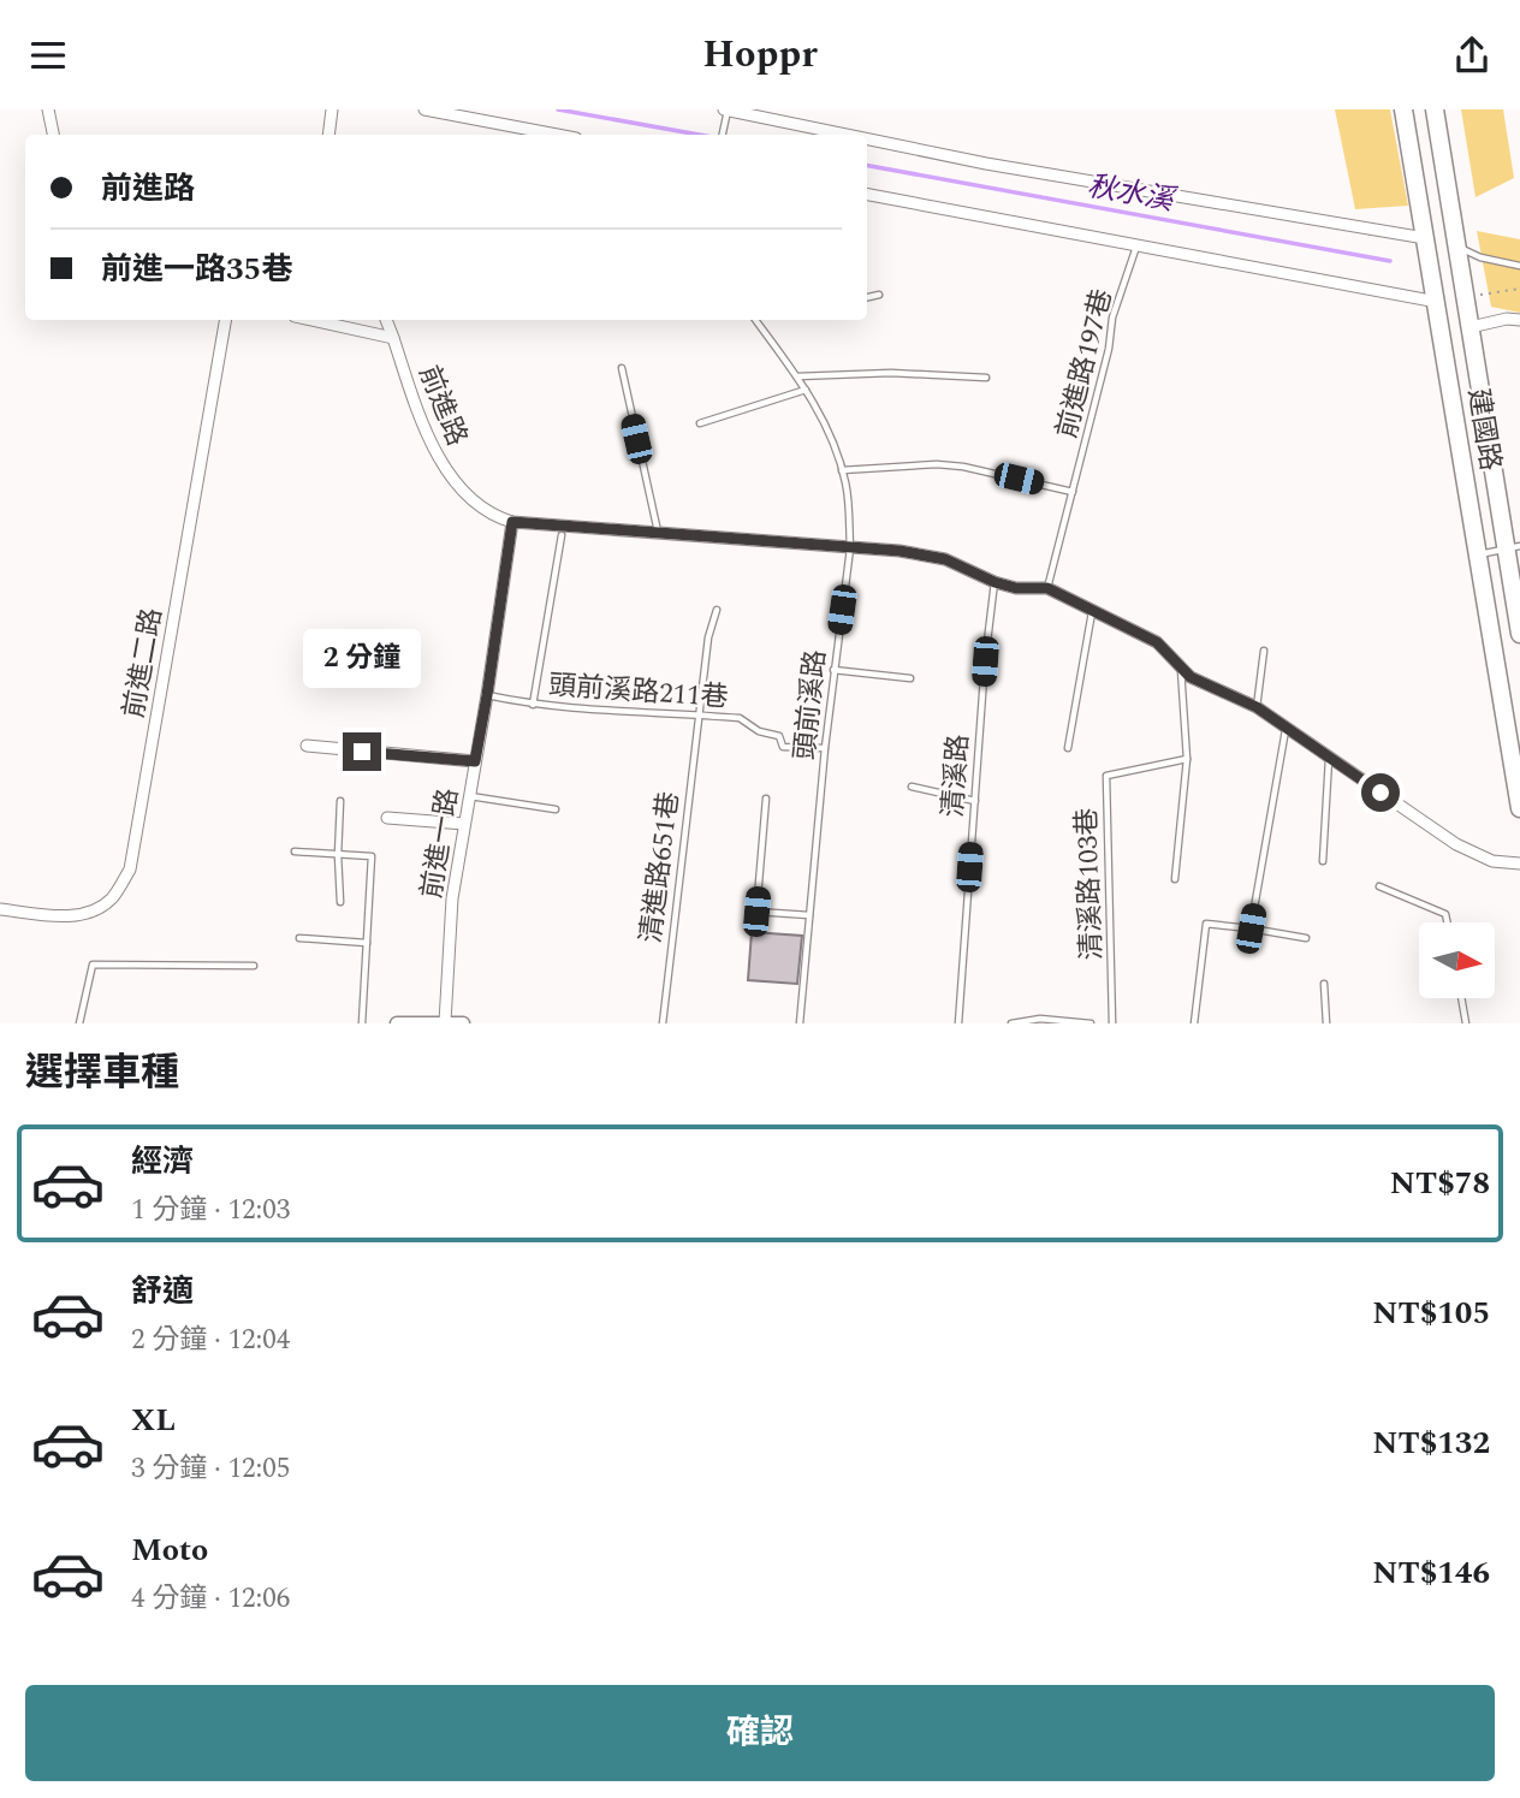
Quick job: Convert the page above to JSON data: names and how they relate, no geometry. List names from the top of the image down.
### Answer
{
  "streets": {
    "main road": ["建國路"],
    "street": ["前進路", "前進二路", "前進一路"],
    "lane": [
      "前進路197巷",
      "頭前溪路211巷",
      "頭前溪路",
      "清溪路",
      "清進路651巷",
      "清溪路103巷"
    ]
  },
  "crossings": [
    ["前進路197巷", "前進路"],
    ["前進路", "頭前溪路"],
    ["前進路", "清溪路"],
    ["前進路", "前進一路"],
    ["頭前溪路211巷", "頭前溪路"],
    ["頭前溪路211巷", "前進一路"],
    ["頭前溪路211巷", "清進路651巷"]
  ],
  "water": ["秋水溪"],
  "north": "right",
  "page": {
    "header": "Hoppr",
    "banner": ["前進路", "前進一路35巷"],
    "bubble": "2 分鐘",
    "heading": "選擇車種",
    "list": [
      {
        "name": "經濟",
        "note": "1 分鐘 · 12:03",
        "value": "NT$78"
      },
      {
        "name": "舒適",
        "note": "2 分鐘 · 12:04",
        "value": "NT$105"
      },
      {
        "name": "XL",
        "note": "3 分鐘 · 12:05",
        "value": "NT$132"
      },
      {
        "name": "Moto",
        "note": "4 分鐘 · 12:06",
        "value": "NT$146"
      }
    ],
    "buttons": "確認"
  }
}
